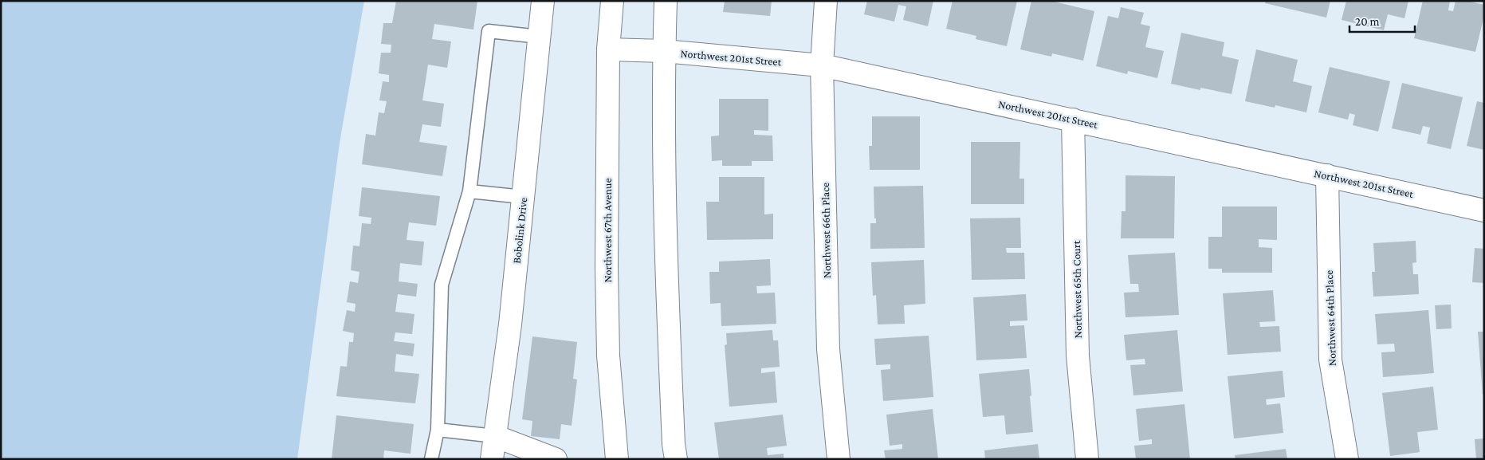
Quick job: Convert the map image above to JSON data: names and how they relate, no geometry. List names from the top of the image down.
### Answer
{
  "streets": {
    "street": [
      "Northwest 201st Street",
      "Bobolink Drive",
      "Northwest 67th Avenue",
      "Northwest 66th Place",
      "Northwest 65th Court",
      "Northwest 64th Place"
    ]
  },
  "crossings": [
    ["Northwest 201st Street", "Northwest 67th Avenue"],
    ["Northwest 201st Street", "Northwest 66th Place"],
    ["Northwest 201st Street", "Northwest 65th Court"],
    ["Northwest 201st Street", "Northwest 64th Place"]
  ],
  "scale_bar": "20 m"
}
